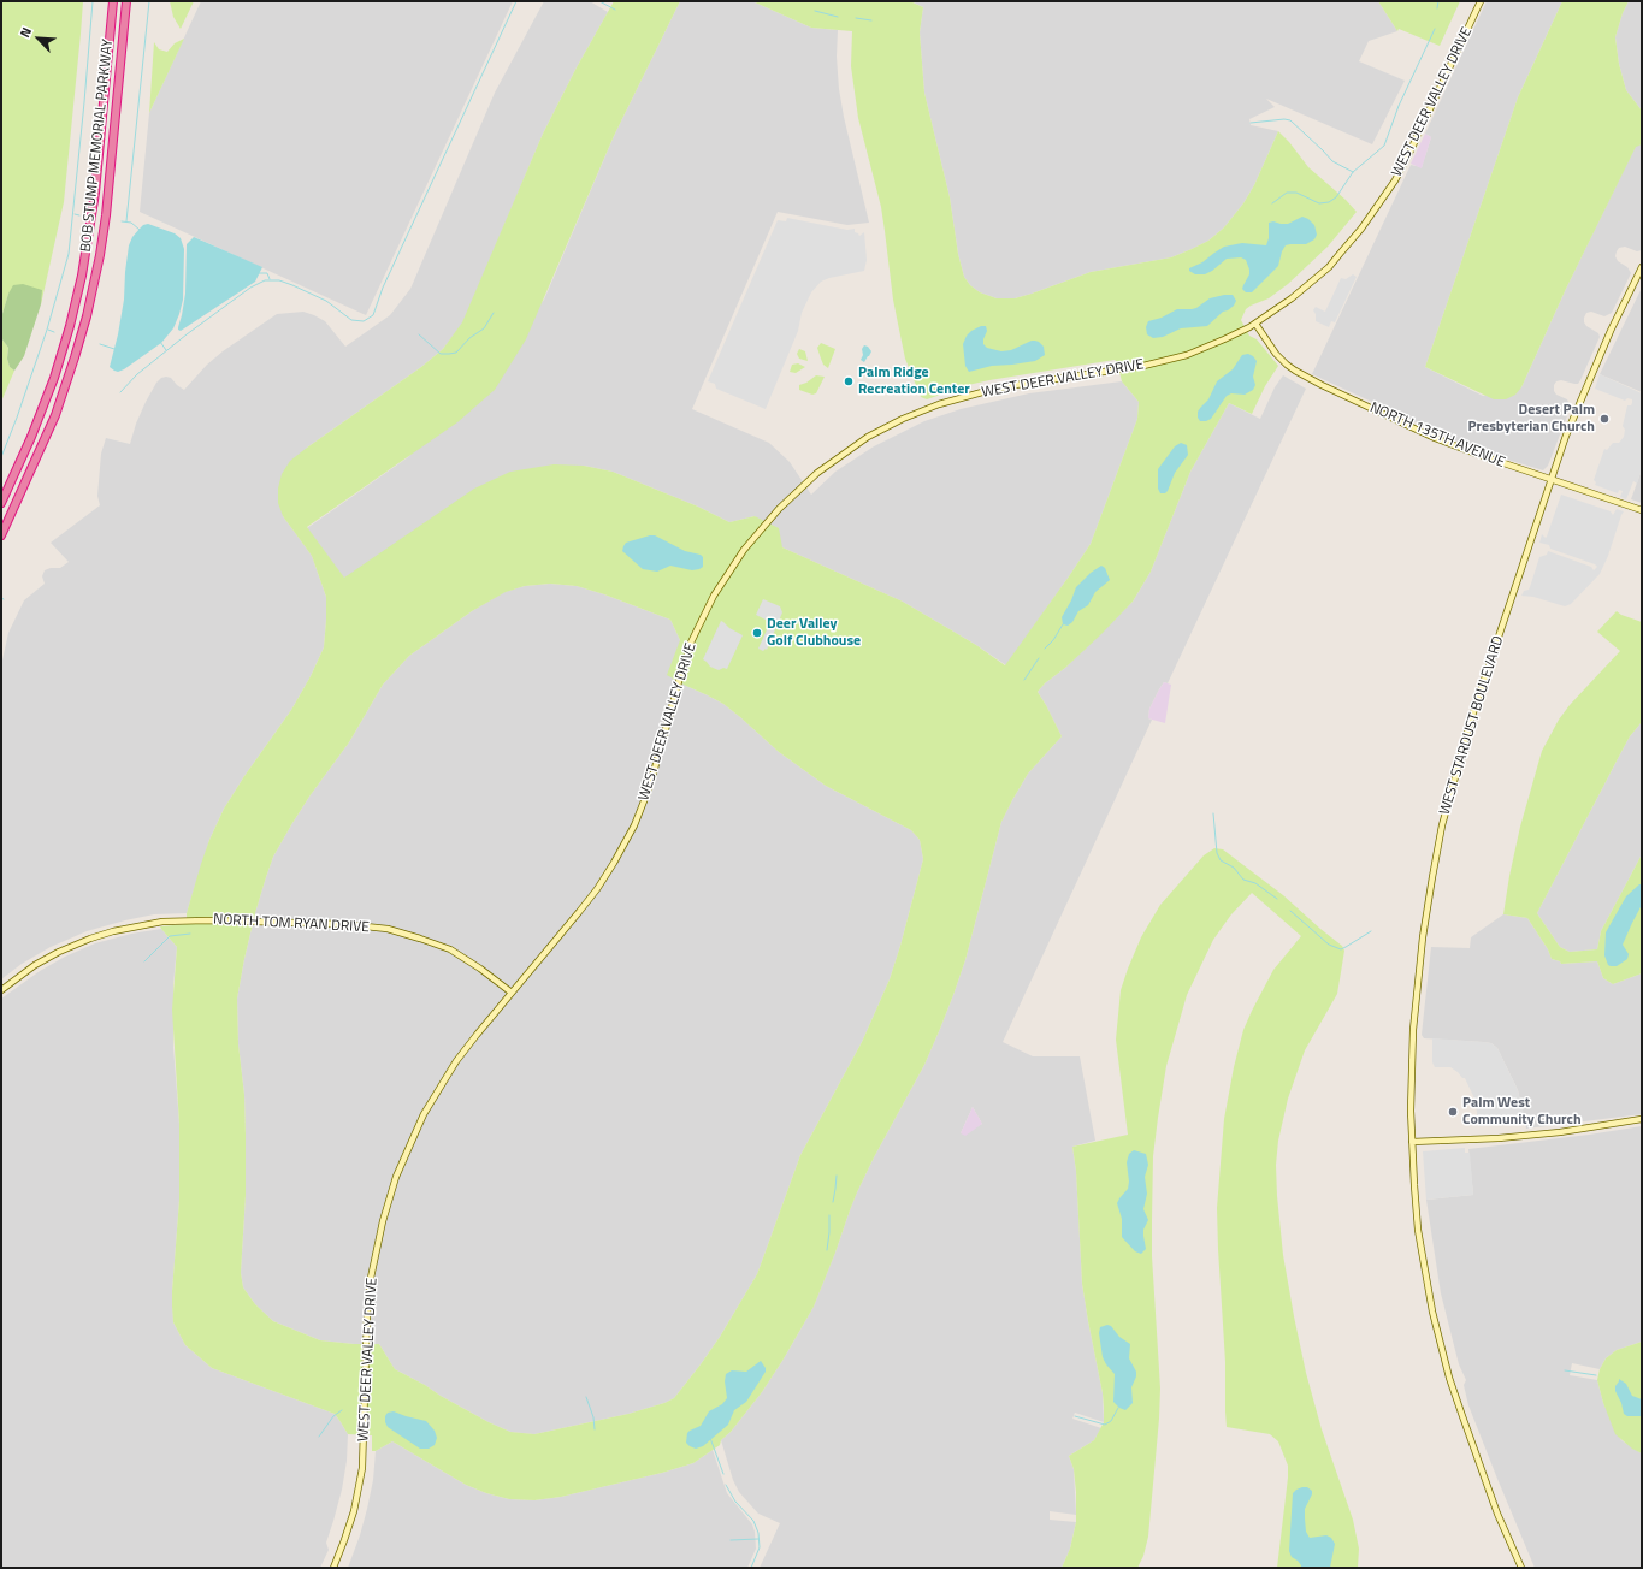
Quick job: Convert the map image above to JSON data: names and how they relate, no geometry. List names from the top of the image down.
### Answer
{
  "streets": {
    "highway": ["BOB STUMP MEMORIAL PARKWAY"],
    "street": [
      "WEST DEER VALLEY DRIVE",
      "NORTH 135TH AVENUE",
      "WEST STARDUST BOULEVARD",
      "NORTH TOM RYAN DRIVE"
    ]
  },
  "crossings": [
    ["WEST DEER VALLEY DRIVE", "NORTH 135TH AVENUE"],
    ["WEST DEER VALLEY DRIVE", "NORTH TOM RYAN DRIVE"],
    ["NORTH 135TH AVENUE", "WEST STARDUST BOULEVARD"]
  ],
  "places": [
    "Palm Ridge Recreation Center",
    "Desert Palm Presbyterian Church",
    "Deer Valley Golf Clubhouse",
    "Palm West Community Church"
  ],
  "north": "top left"
}
